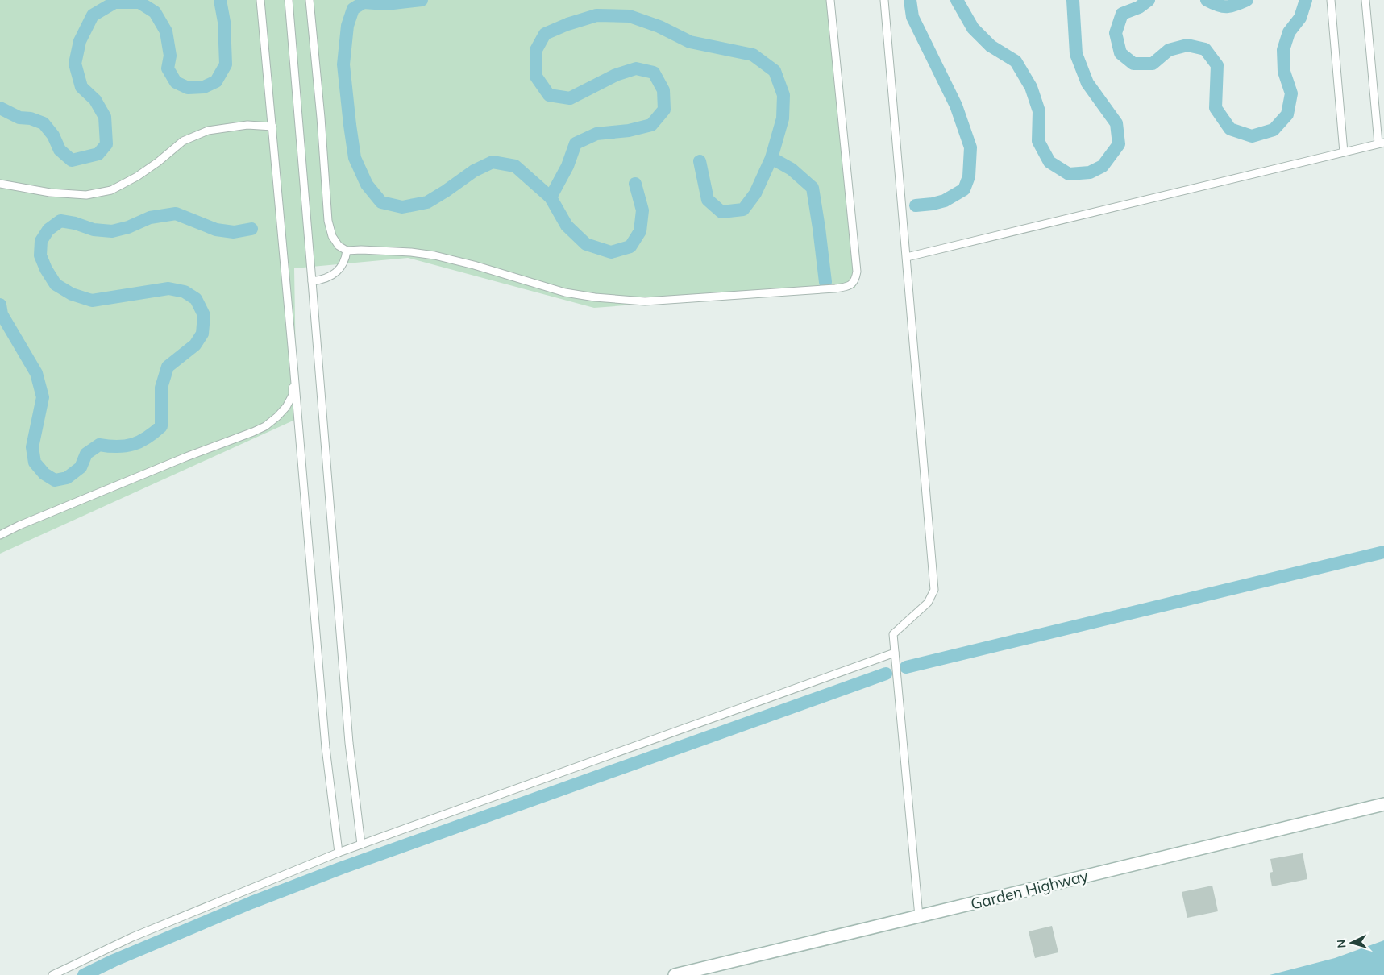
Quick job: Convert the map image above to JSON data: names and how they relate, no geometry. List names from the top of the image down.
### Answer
{
  "streets": {
    "main road": ["Garden Highway"]
  },
  "north": "left"
}
